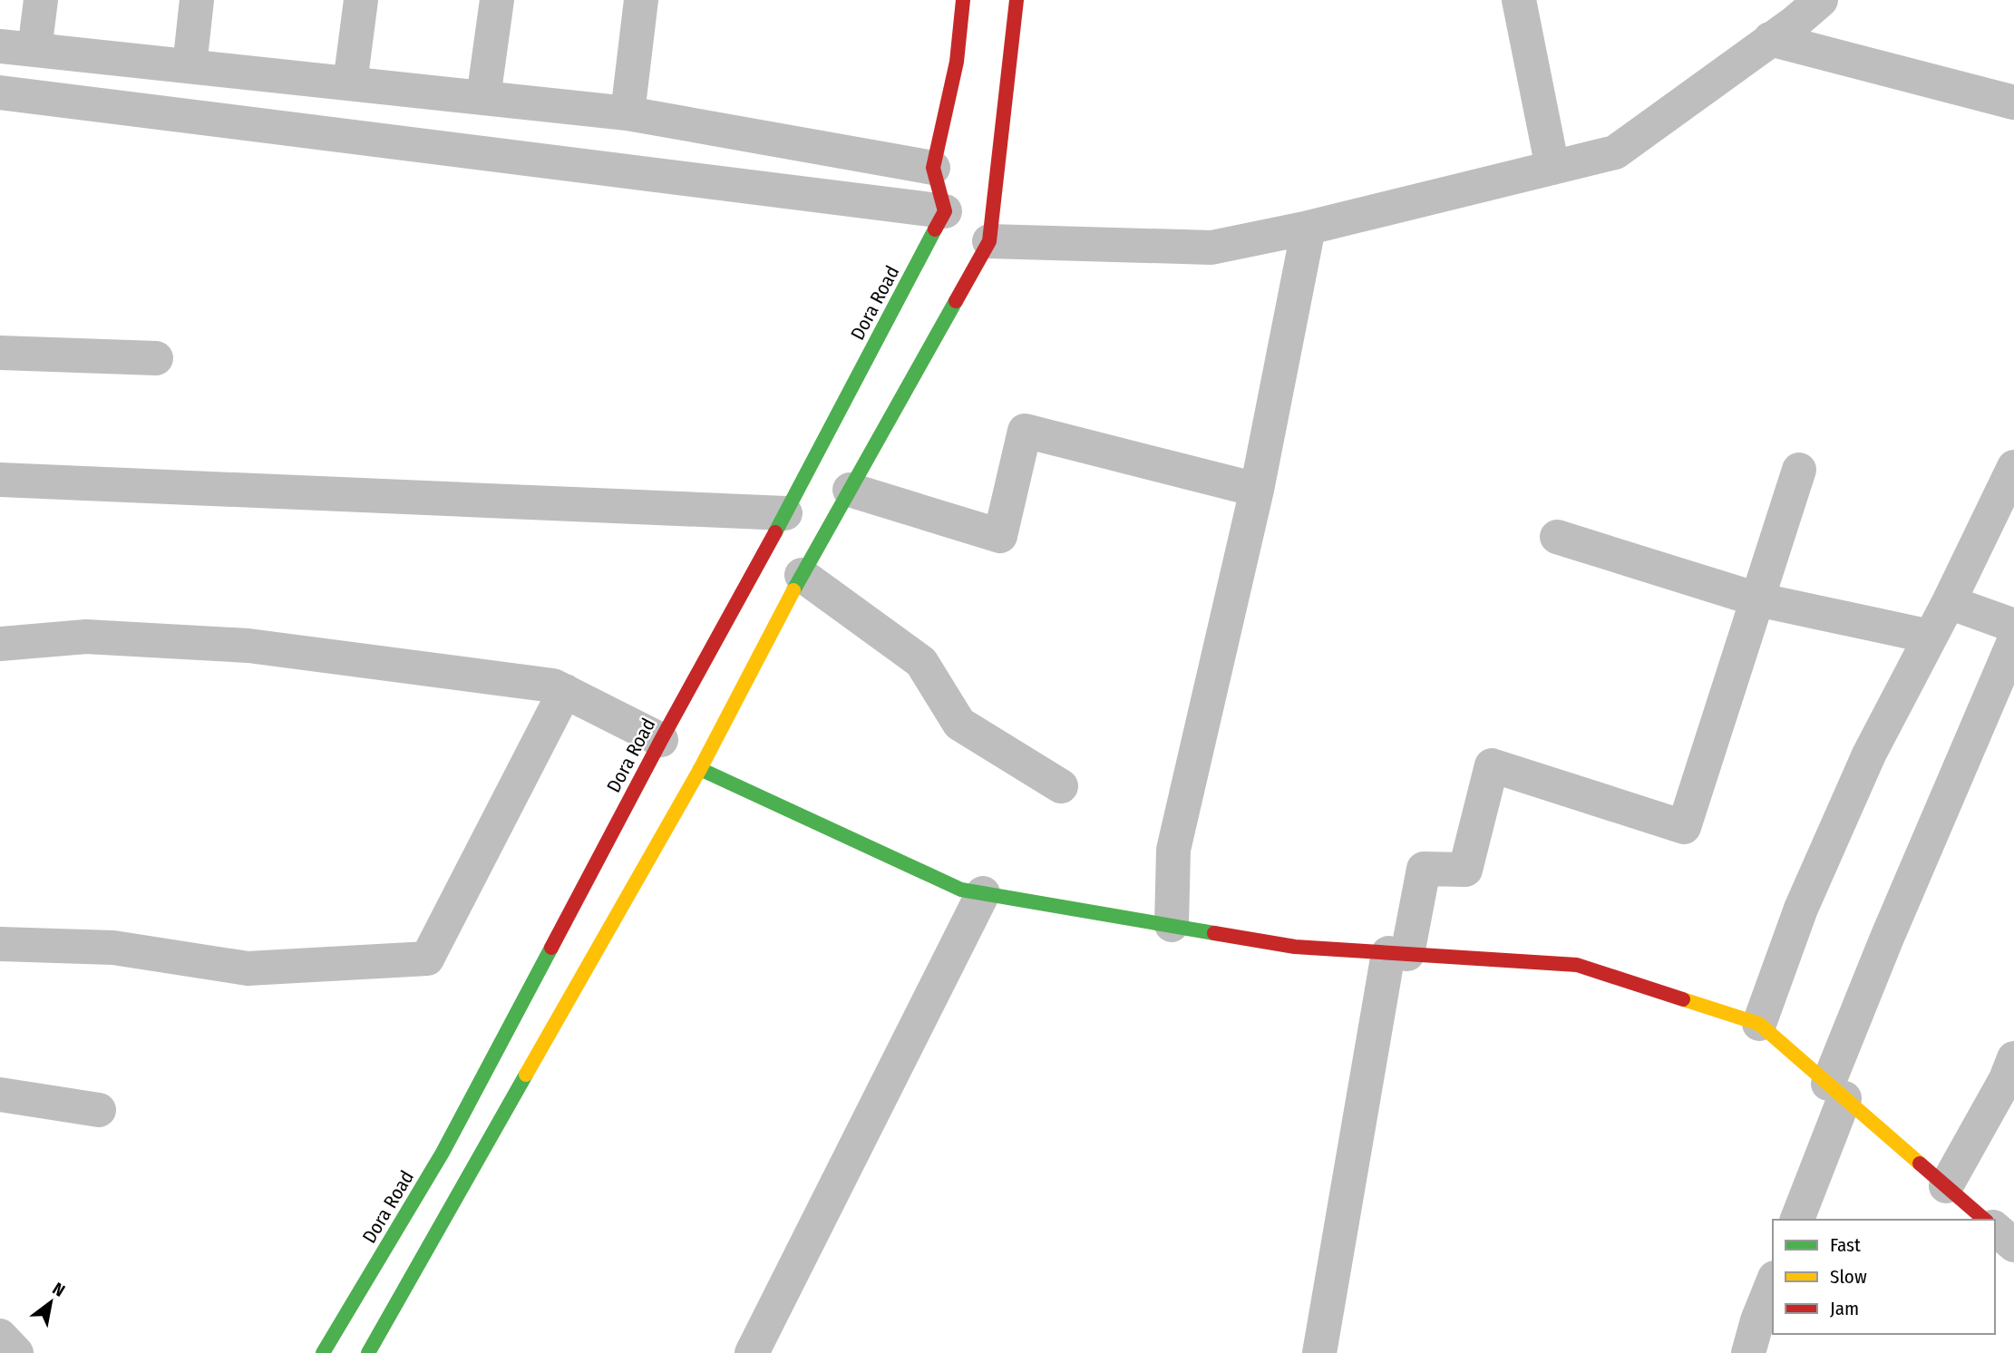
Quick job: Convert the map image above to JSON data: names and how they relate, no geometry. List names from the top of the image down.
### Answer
{
  "streets": {
    "main road": ["Dora Road"]
  },
  "legend": ["Fast", "Slow", "Jam"],
  "north": "top right"
}
